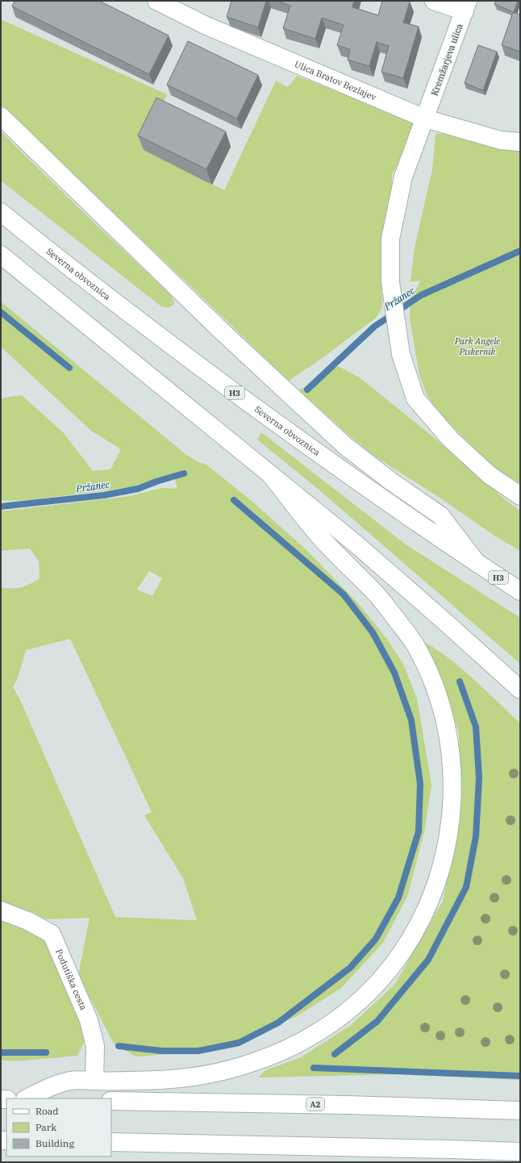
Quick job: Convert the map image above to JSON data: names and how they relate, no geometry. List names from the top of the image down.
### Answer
{
  "streets": {
    "main road": [
      "Kremžarjeva ulica",
      "Ulica Bratov Bezlajev",
      "Severna obvoznica",
      "H3",
      "Podutiška cesta",
      "A2"
    ]
  },
  "crossings": [
    ["Kremžarjeva ulica", "Ulica Bratov Bezlajev"]
  ],
  "water": ["Pržanec"],
  "parks": ["Park Angele Piskernik"],
  "legend": ["Road", "Park", "Building"]
}
